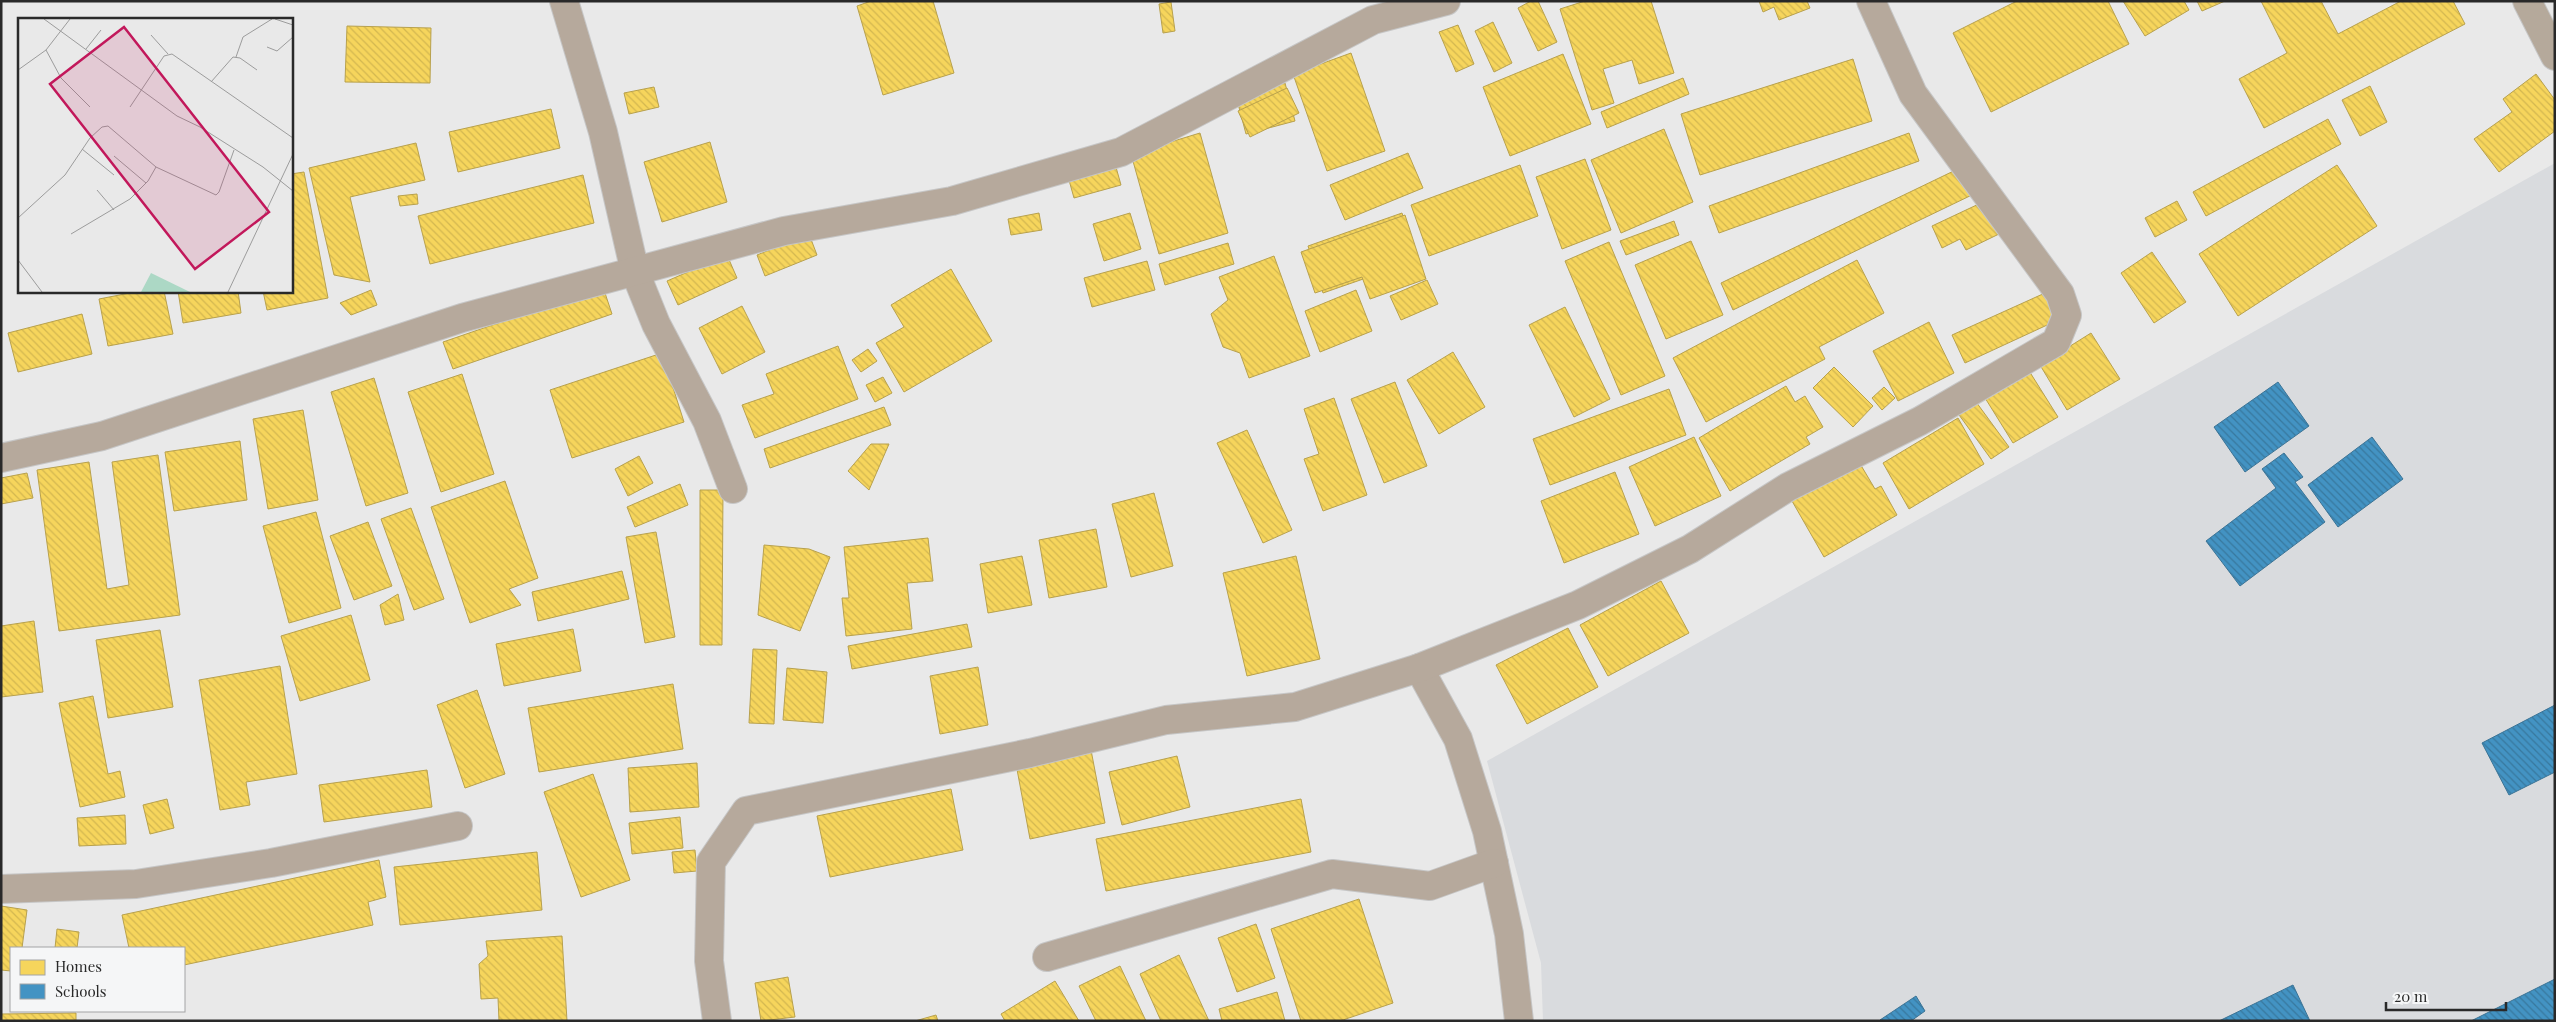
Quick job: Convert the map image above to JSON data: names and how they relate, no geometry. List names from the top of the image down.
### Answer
{
  "legend": ["Homes", "Schools"],
  "scale_bar": "20 m"
}
